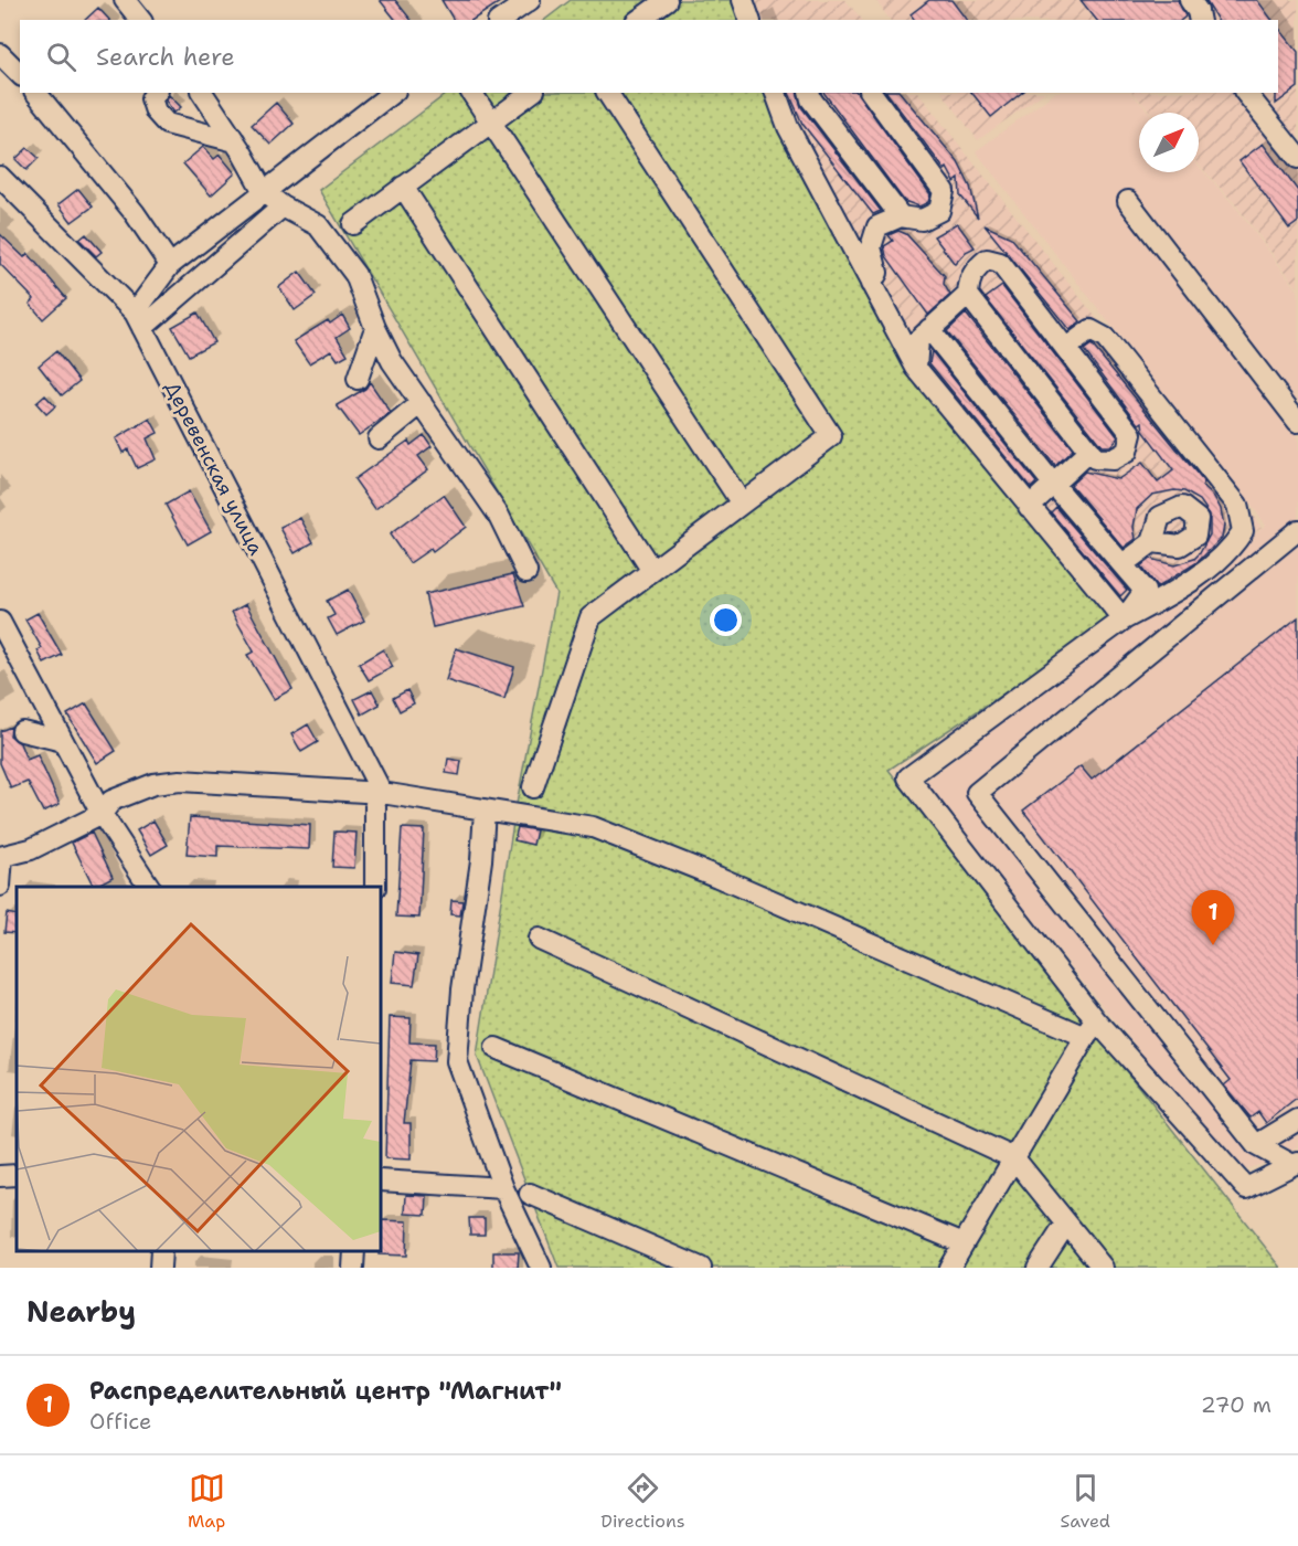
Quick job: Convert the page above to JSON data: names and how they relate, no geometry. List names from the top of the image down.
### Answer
{
  "streets": {
    "street": ["Деревенская улица"]
  },
  "north": "top right",
  "page": {
    "search": "Search here",
    "pins": "1",
    "heading": "Nearby",
    "list": [
      {
        "mark": "1",
        "name": "Распределительный центр \"Магнит\"",
        "note": "Office",
        "value": "270 m"
      }
    ],
    "nav": ["Map", "Directions", "Saved"]
  }
}
